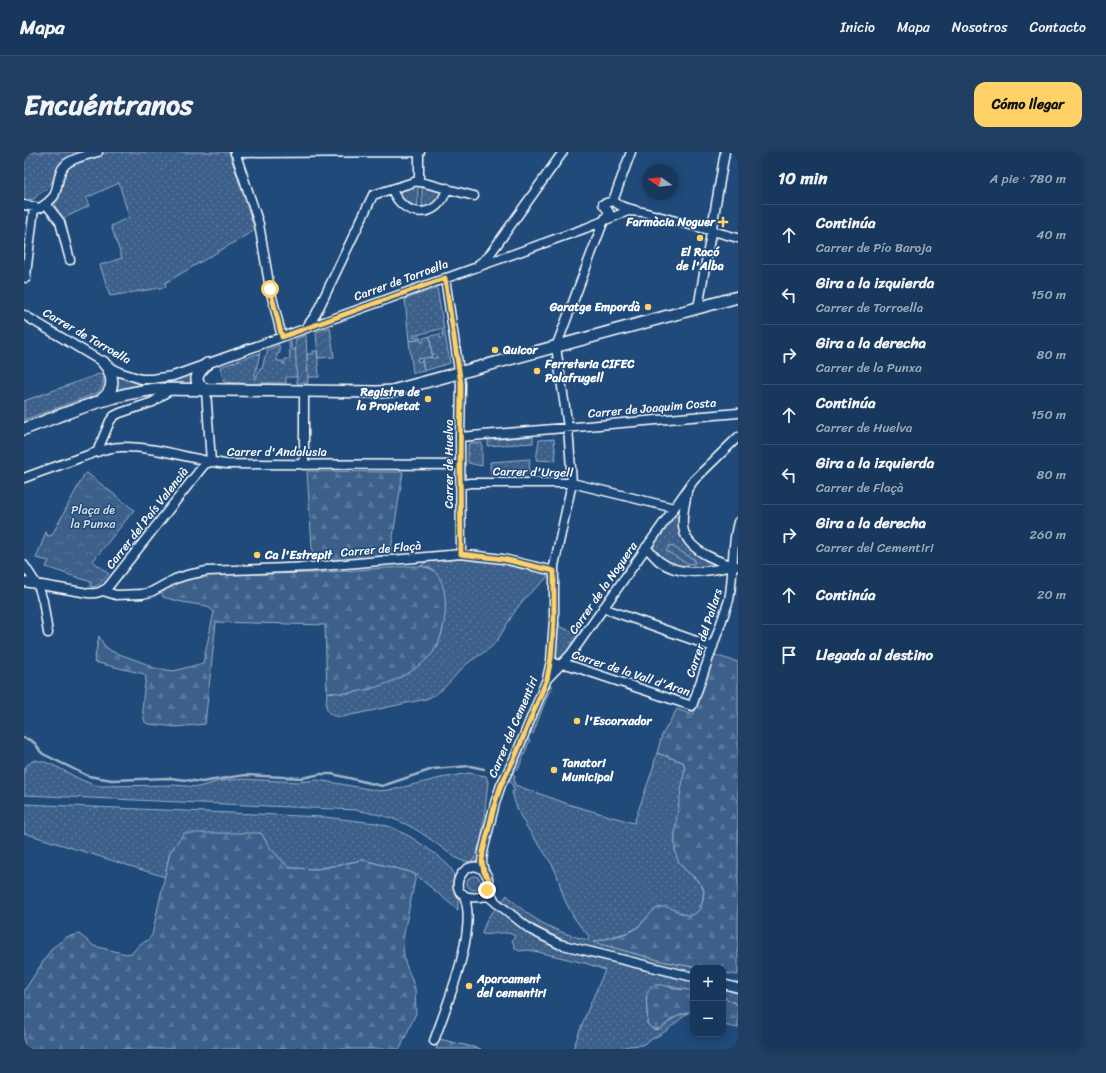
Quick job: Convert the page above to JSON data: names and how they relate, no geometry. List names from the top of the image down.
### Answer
{
  "streets": {
    "street": [
      "Carrer de Torroella",
      "Carrer de Joaquim Costa",
      "Carrer d'Andalusia",
      "Carrer de Huelva",
      "Carrer d'Urgell",
      "Carrer del País Valencià",
      "Carrer de Flaçà",
      "Carrer de la Noguera",
      "Carrer del Pallars",
      "Carrer de la Vall d'Aran",
      "Carrer del Cementiri"
    ]
  },
  "crossings": [
    ["Carrer de Torroella", "Carrer de Huelva"],
    ["Carrer de Joaquim Costa", "Carrer de Huelva"],
    ["Carrer de Joaquim Costa", "Carrer del Cementiri"],
    ["Carrer d'Andalusia", "Carrer de Huelva"],
    ["Carrer d'Andalusia", "Carrer del País Valencià"],
    ["Carrer de Huelva", "Carrer d'Urgell"],
    ["Carrer de Huelva", "Carrer de Flaçà"],
    ["Carrer d'Urgell", "Carrer de la Noguera"],
    ["Carrer d'Urgell", "Carrer del Cementiri"],
    ["Carrer del País Valencià", "Carrer de Flaçà"],
    ["Carrer de Flaçà", "Carrer del Cementiri"],
    ["Carrer de la Noguera", "Carrer de la Vall d'Aran"],
    ["Carrer de la Noguera", "Carrer del Cementiri"],
    ["Carrer del Pallars", "Carrer de la Vall d'Aran"],
    ["Carrer de la Vall d'Aran", "Carrer del Cementiri"]
  ],
  "parks": ["Plaça de la Punxa"],
  "places": {
    "health": ["Farmàcia Noguer"],
    "other": [
      "El Racó de l'Alba",
      "Garatge Empordà",
      "Quicor",
      "Ferreteria CIFEC Palafrugell",
      "Registre de la Propietat",
      "Ca l'Estrepit",
      "l'Escorxador",
      "Tanatori Municipal",
      "Aparcament del cementiri"
    ]
  },
  "north": "left",
  "page": {
    "header": "Mapa",
    "nav": [
      "Inicio",
      "Mapa",
      "Nosotros",
      "Contacto"
    ],
    "title": "Encuéntranos",
    "buttons": "Cómo llegar",
    "heading": ["10 min", "A pie · 780 m"],
    "list": [
      ["Continúa", "Carrer de Pío Baroja", "40 m"],
      ["Gira a la izquierda", "Carrer de Torroella", "150 m"],
      ["Gira a la derecha", "Carrer de la Punxa", "80 m"],
      ["Continúa", "Carrer de Huelva", "150 m"],
      ["Gira a la izquierda", "Carrer de Flaçà", "80 m"],
      ["Gira a la derecha", "Carrer del Cementiri", "260 m"],
      ["Continúa", "20 m"],
      "Llegada al destino"
    ],
    "map_buttons": ["+", "−"]
  }
}
